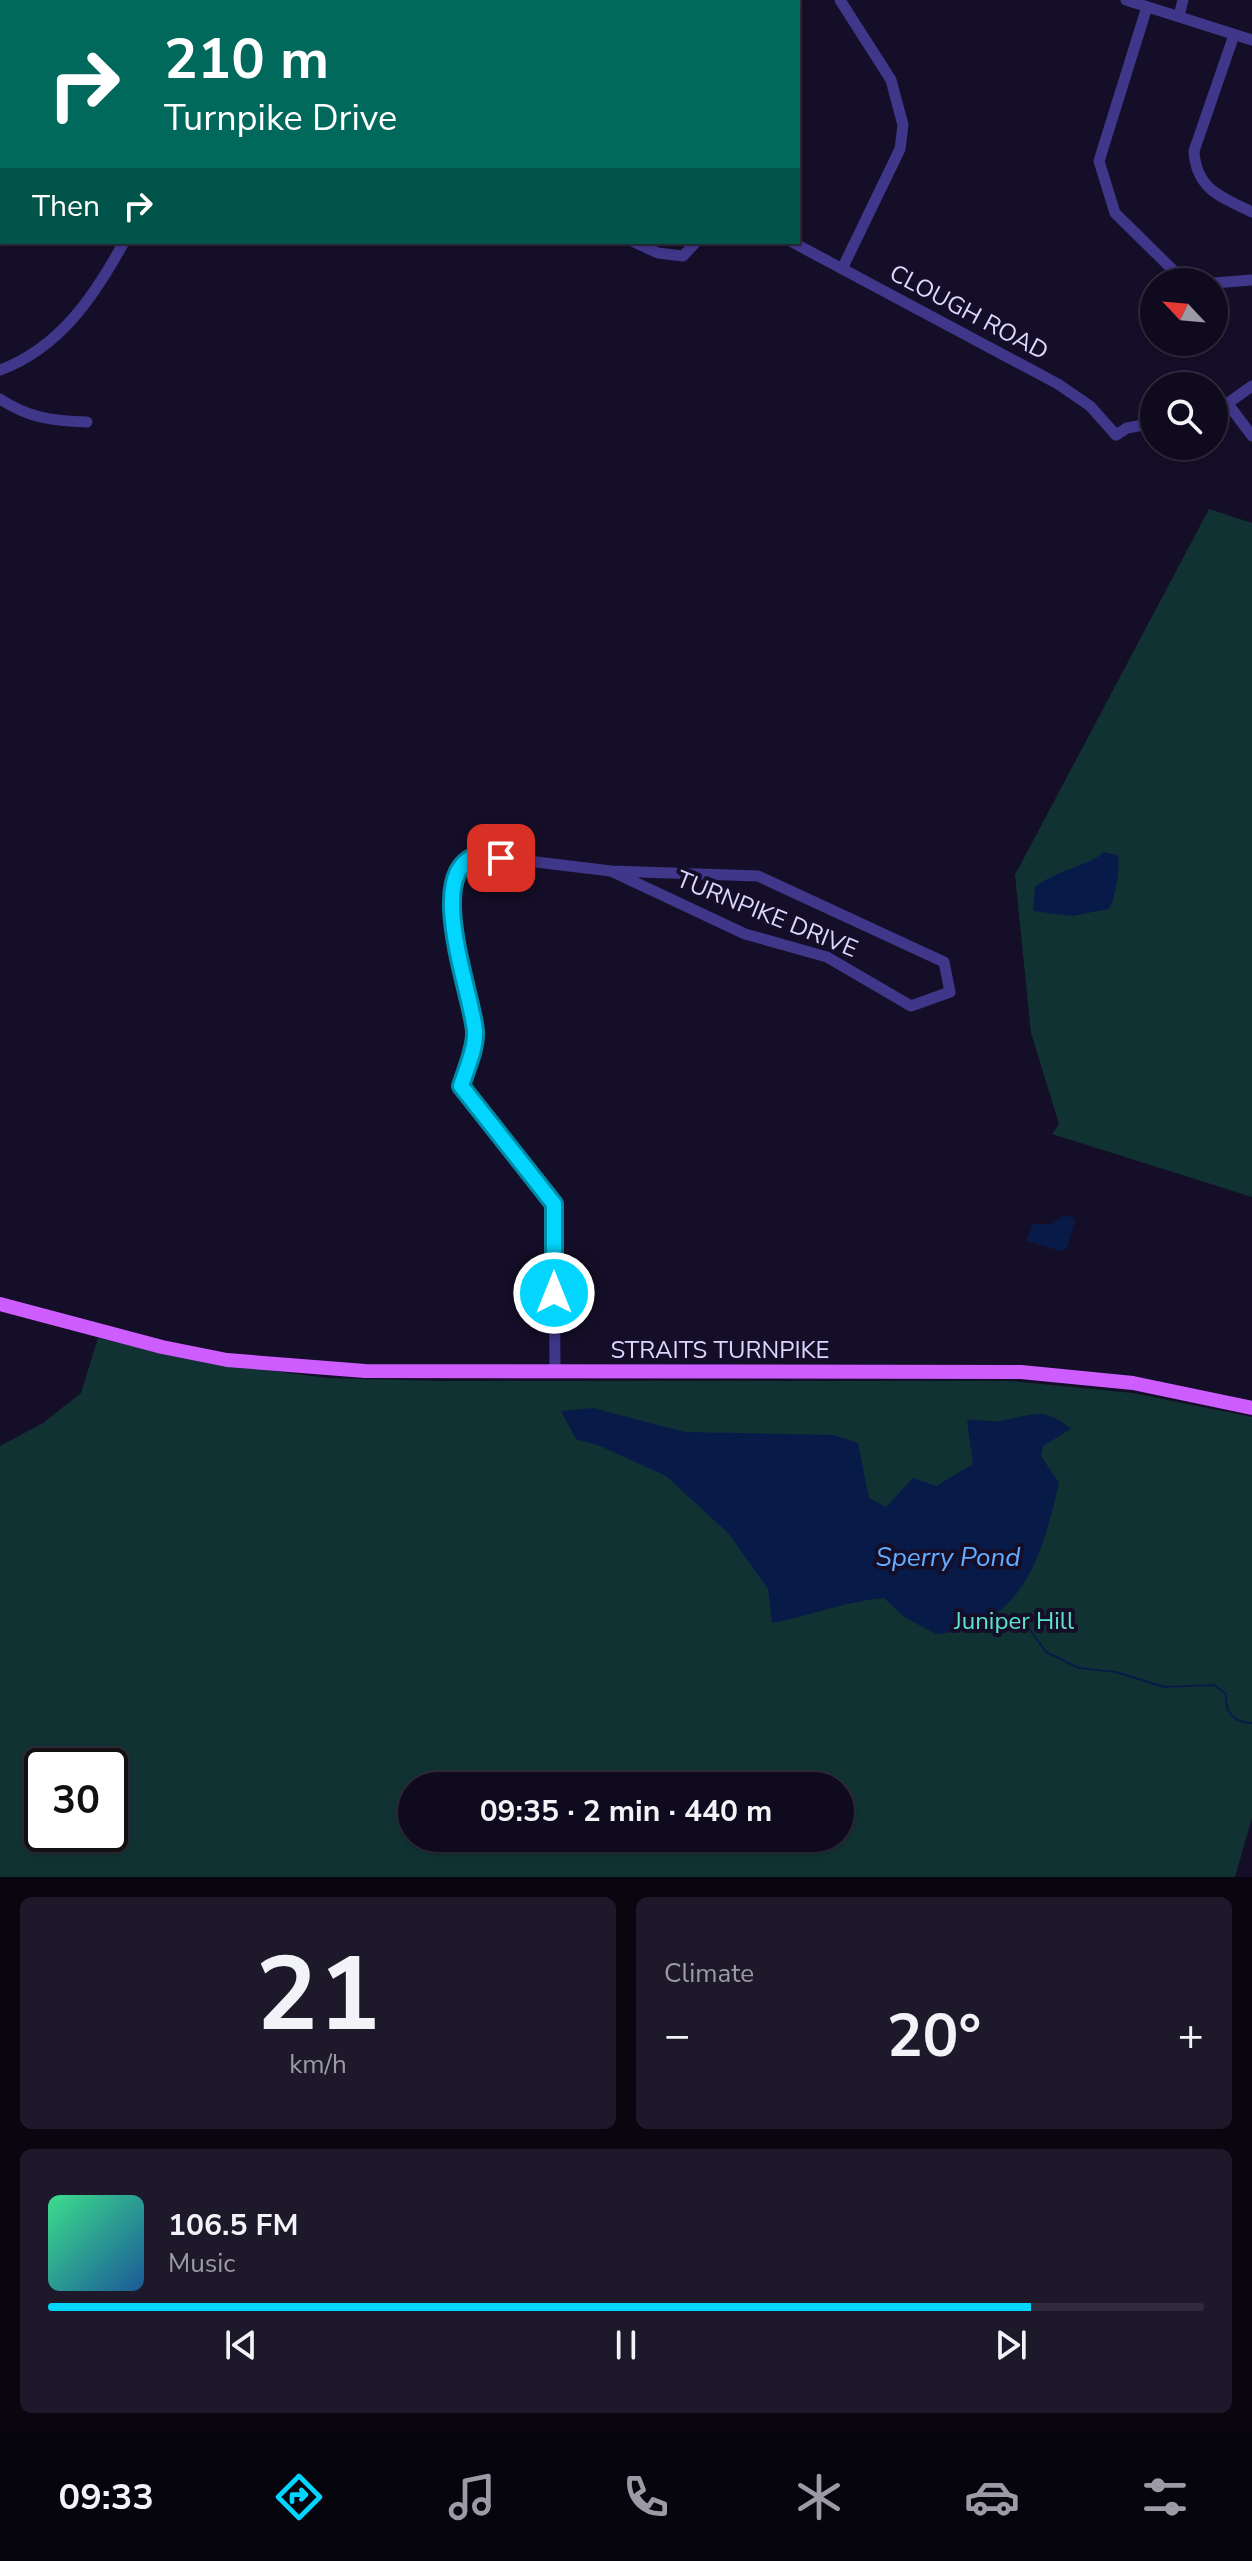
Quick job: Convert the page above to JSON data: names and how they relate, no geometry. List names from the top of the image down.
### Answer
{
  "streets": {
    "main road": ["STRAITS TURNPIKE"],
    "street": ["CLOUGH ROAD", "TURNPIKE DRIVE"]
  },
  "crossings": [
    ["TURNPIKE DRIVE", "STRAITS TURNPIKE"]
  ],
  "water": ["Sperry Pond"],
  "parks": ["Juniper Hill"],
  "north": "top left",
  "page": {
    "turn": ["210 m", "Turnpike Drive"],
    "then": "Then",
    "limit": "30",
    "trip": "09:35 · 2 min · 440 m",
    "tile": [
      ["21", "km/h"],
      "Climate"
    ],
    "heat": ["−", "20°", "+"],
    "song": ["106.5 FM", "Music"],
    "tabs": "09:33"
  }
}
